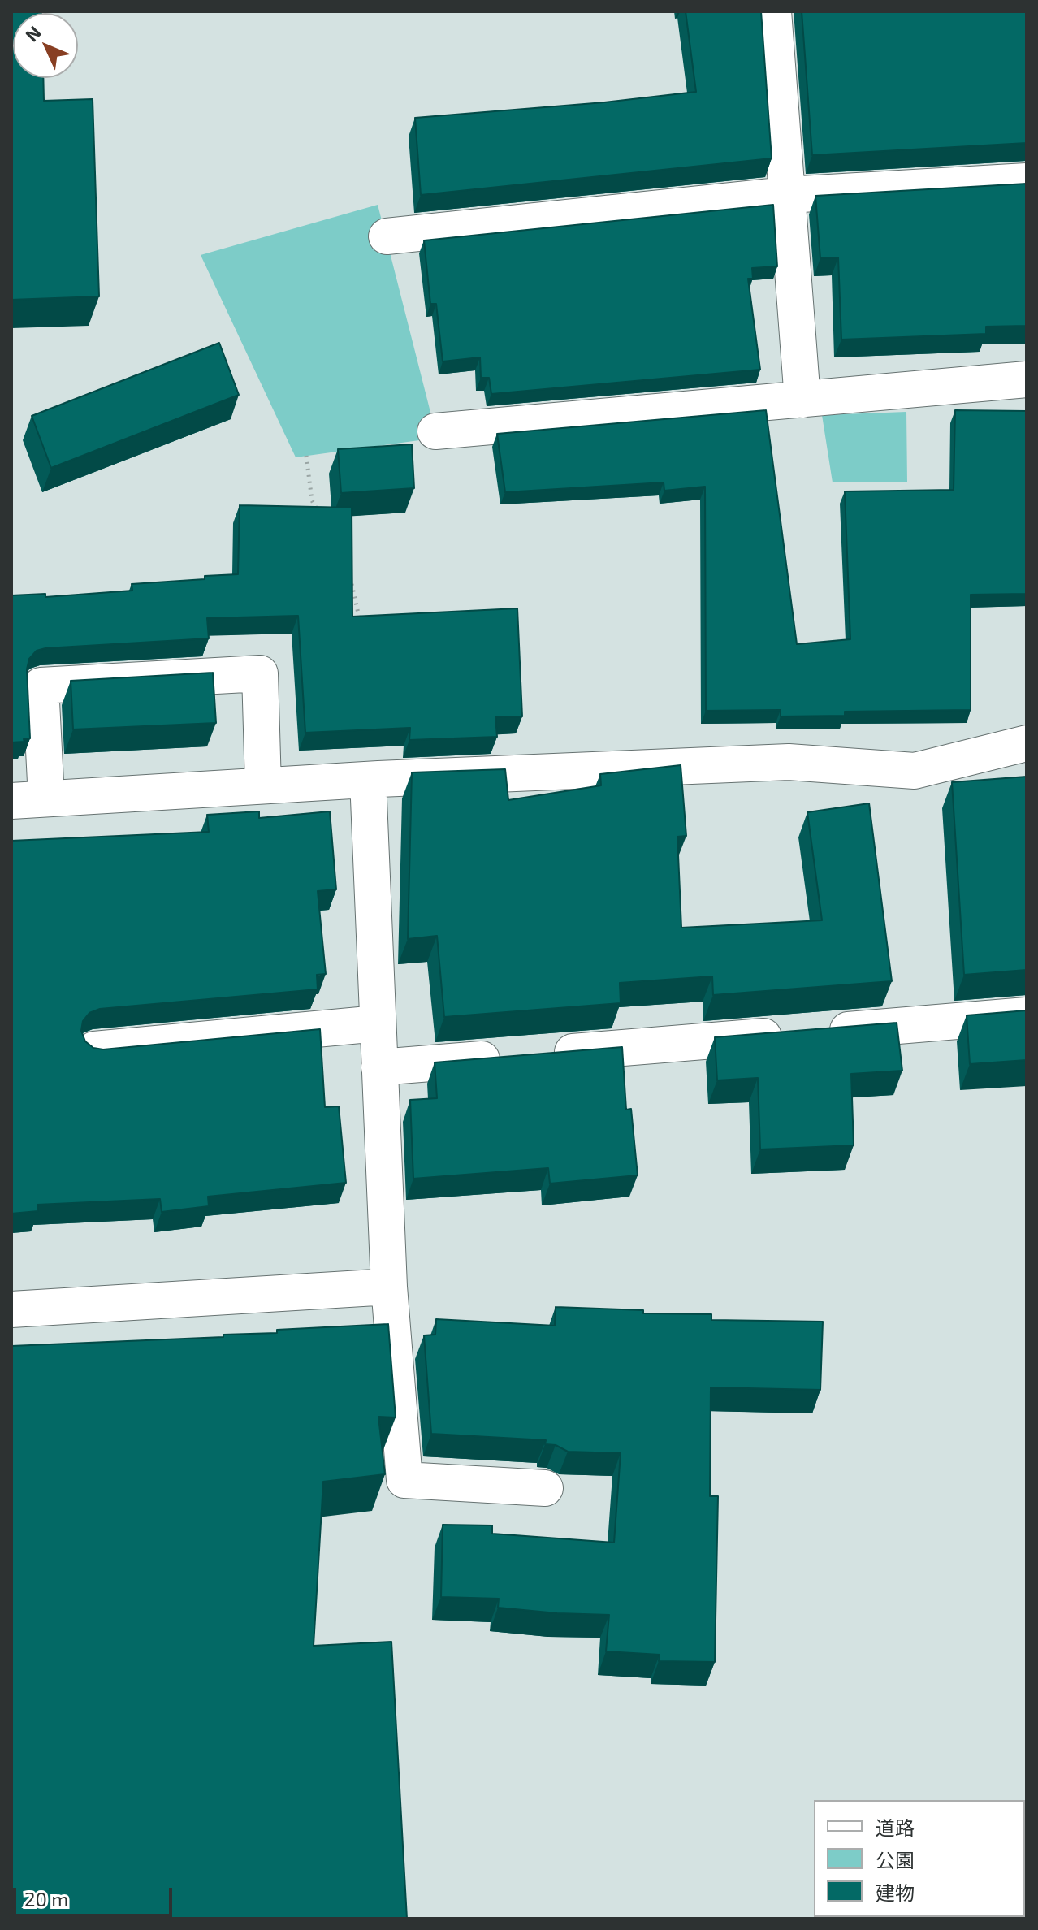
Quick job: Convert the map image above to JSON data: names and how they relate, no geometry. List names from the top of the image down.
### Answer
{
  "legend": ["道路", "公園", "建物"],
  "scale_bar": "20 m",
  "north": "top left"
}
